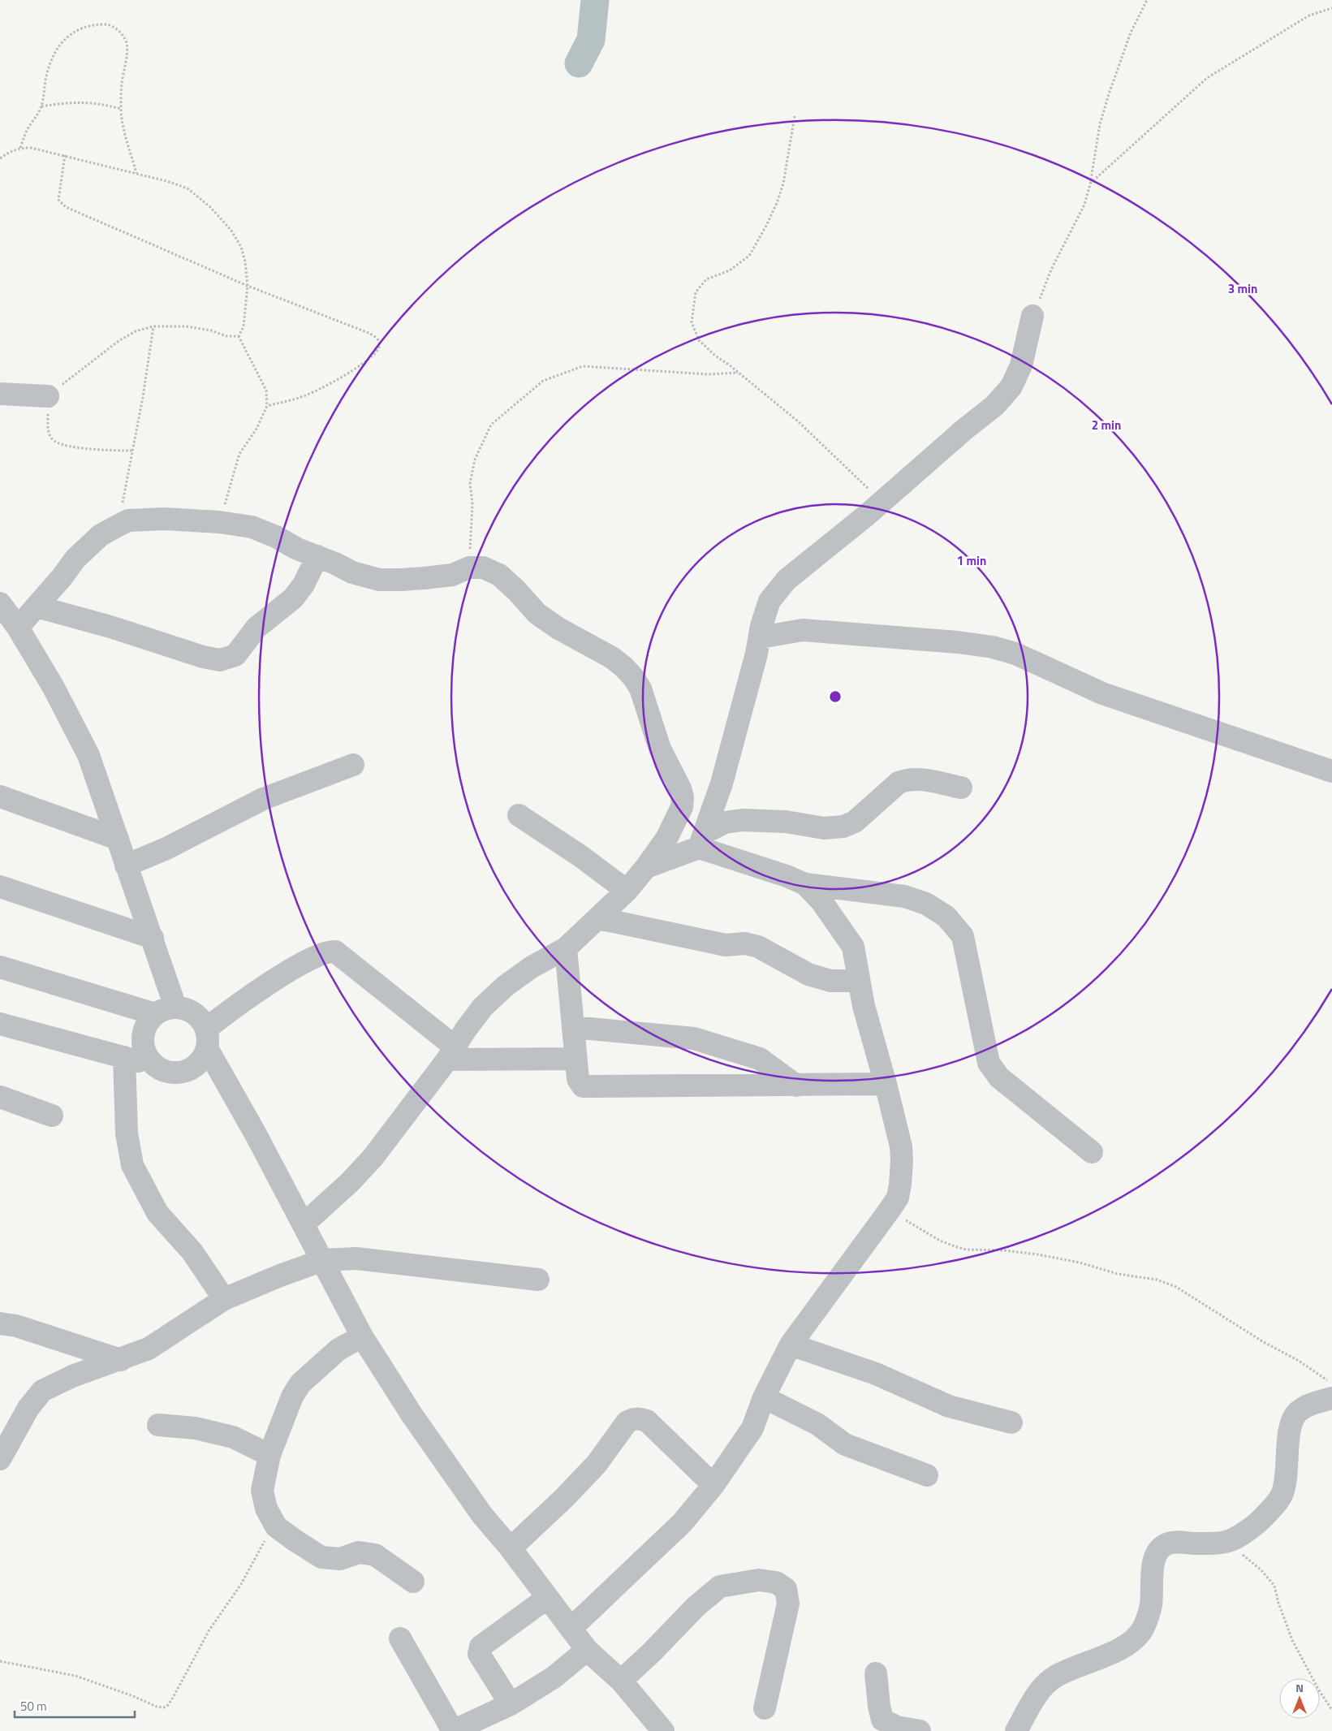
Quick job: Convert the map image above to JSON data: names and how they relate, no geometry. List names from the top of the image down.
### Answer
{
  "scale_bar": "50 m",
  "north": "top",
  "rings": ["3 min", "2 min", "1 min"]
}
